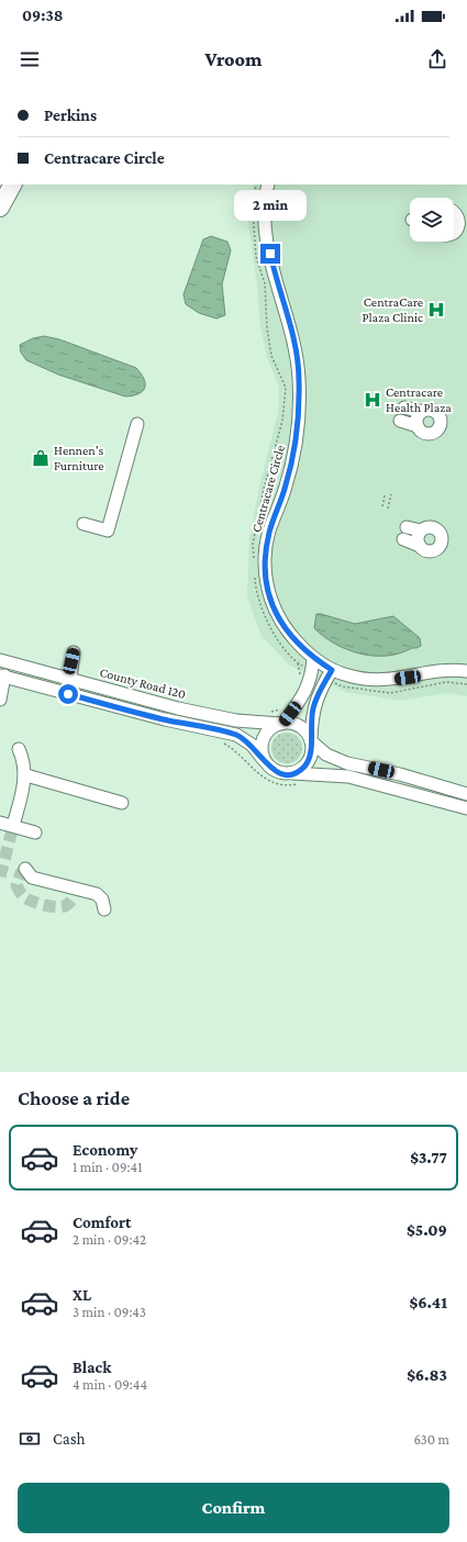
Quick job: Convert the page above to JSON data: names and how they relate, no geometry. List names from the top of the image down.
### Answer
{
  "streets": {
    "street": ["Centracare Circle", "County Road 120"]
  },
  "places": {
    "hospital": ["CentraCare Plaza Clinic", "Centracare Health Plaza"],
    "shop": ["Hennen’s Furniture"]
  },
  "page": {
    "status": "09:38",
    "header": "Vroom",
    "banner": ["Perkins", "Centracare Circle"],
    "bubble": "2 min",
    "heading": "Choose a ride",
    "list": [
      {
        "name": "Economy",
        "note": "1 min · 09:41",
        "value": "$3.77"
      },
      {
        "name": "Comfort",
        "note": "2 min · 09:42",
        "value": "$5.09"
      },
      {
        "name": "XL",
        "note": "3 min · 09:43",
        "value": "$6.41"
      },
      {
        "name": "Black",
        "note": "4 min · 09:44",
        "value": "$6.83"
      }
    ],
    "pay": ["Cash", "630 m"],
    "buttons": "Confirm"
  }
}
